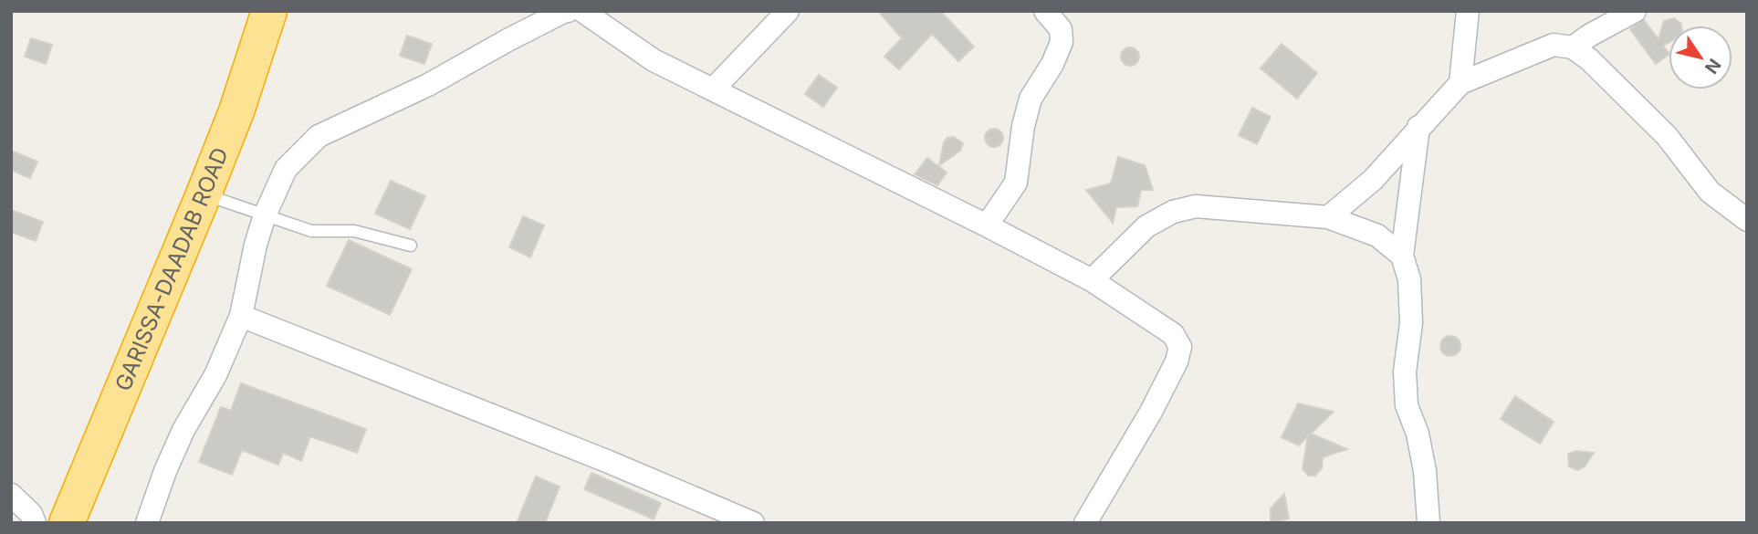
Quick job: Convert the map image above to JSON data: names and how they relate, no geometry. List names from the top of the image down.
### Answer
{
  "streets": {
    "highway": ["GARISSA-DAADAB ROAD"]
  },
  "north": "bottom right"
}
